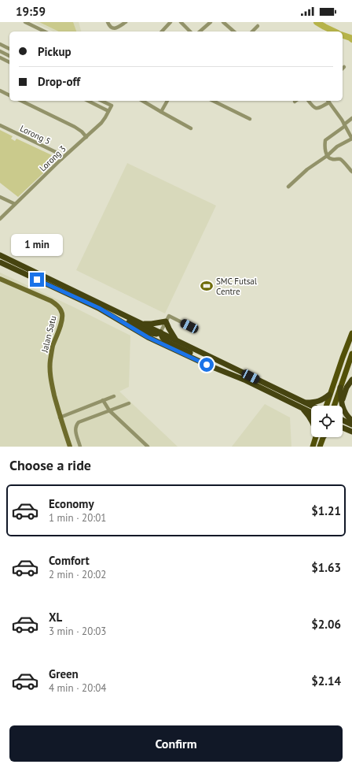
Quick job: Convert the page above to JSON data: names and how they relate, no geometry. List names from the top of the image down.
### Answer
{
  "streets": {
    "main road": ["Jalan Satu"],
    "street": ["Lorong 5", "Lorong 3"]
  },
  "crossings": [
    ["Lorong 5", "Lorong 3"]
  ],
  "places": {
    "sports": ["SMC Futsal Centre"]
  },
  "page": {
    "status": "19:59",
    "banner": ["Pickup", "Drop-off"],
    "bubble": "1 min",
    "heading": "Choose a ride",
    "list": [
      {
        "name": "Economy",
        "note": "1 min · 20:01",
        "value": "$1.21"
      },
      {
        "name": "Comfort",
        "note": "2 min · 20:02",
        "value": "$1.63"
      },
      {
        "name": "XL",
        "note": "3 min · 20:03",
        "value": "$2.06"
      },
      {
        "name": "Green",
        "note": "4 min · 20:04",
        "value": "$2.14"
      }
    ],
    "buttons": "Confirm"
  }
}
